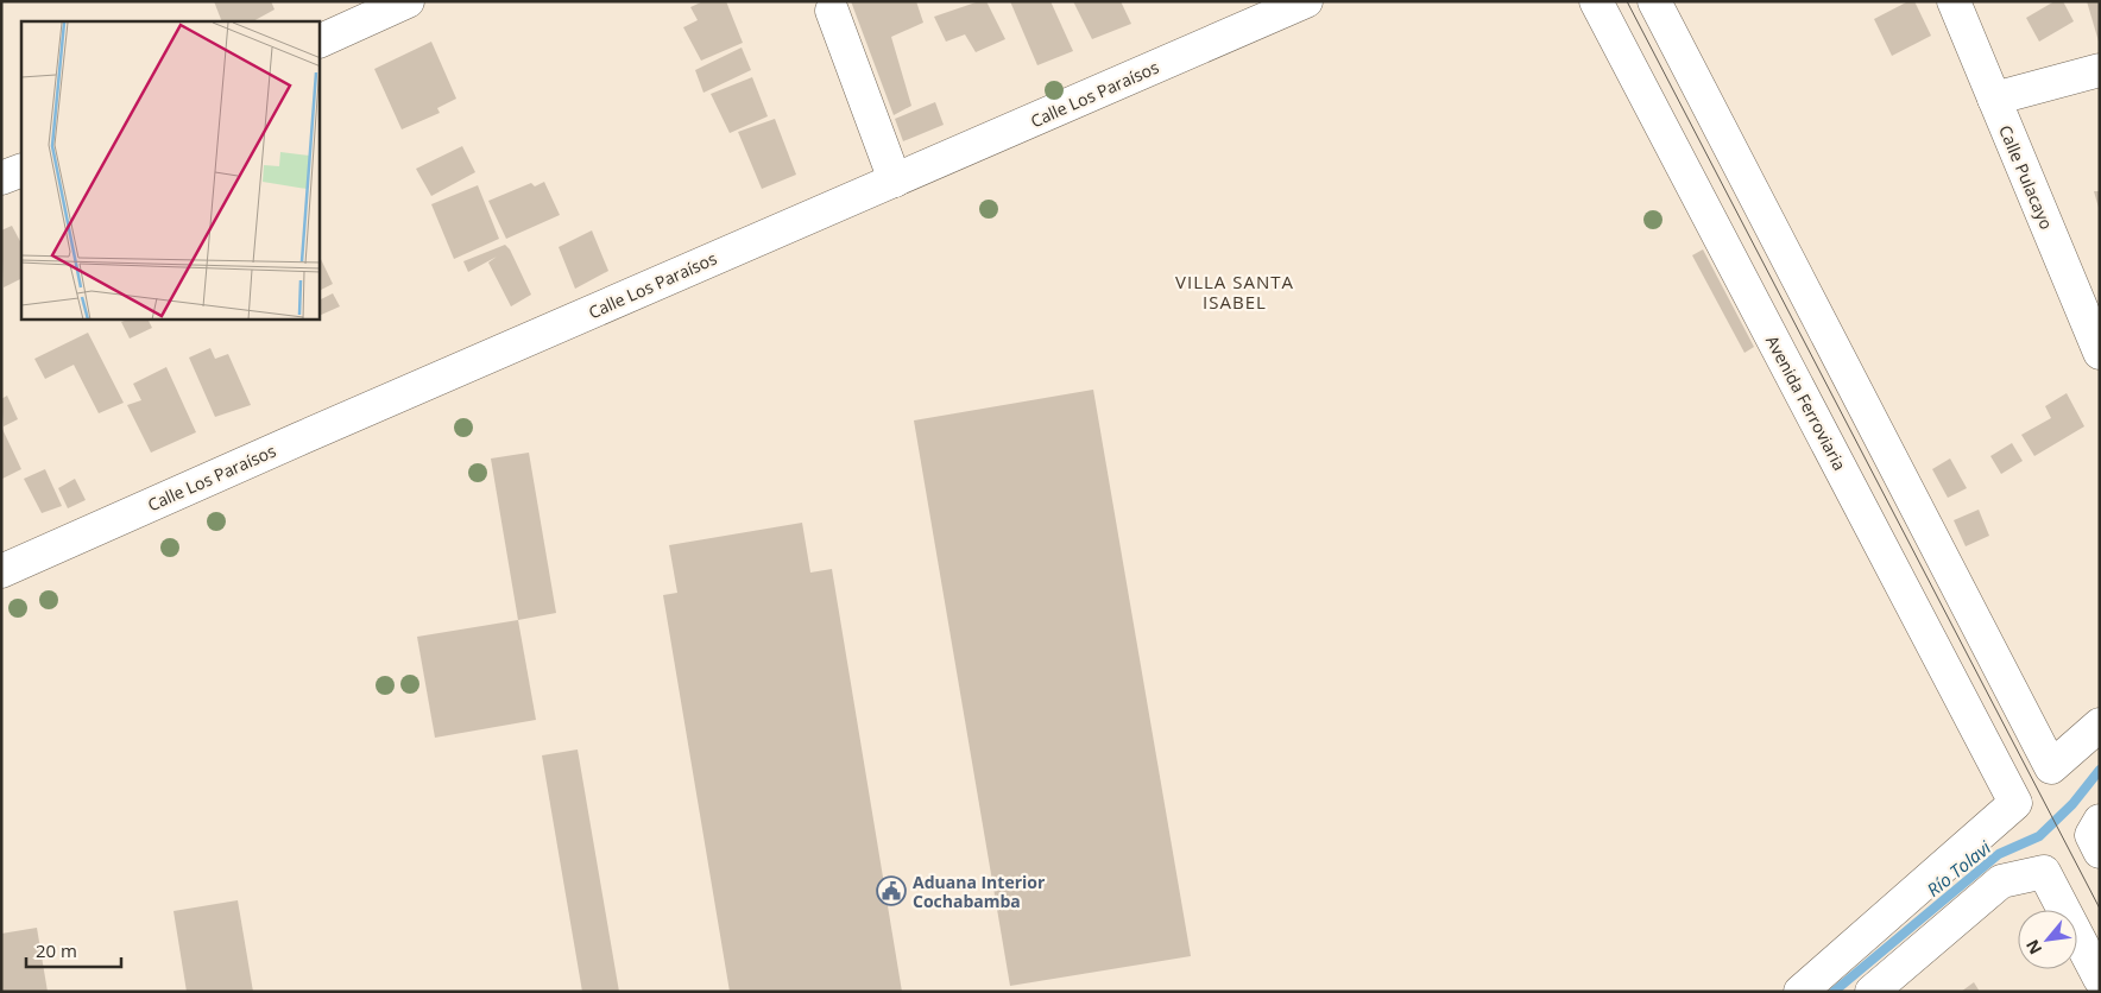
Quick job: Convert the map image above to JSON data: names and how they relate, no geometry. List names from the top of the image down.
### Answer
{
  "streets": {
    "street": ["Calle Los Paraísos", "Calle Pulacayo", "Avenida Ferroviaria"]
  },
  "districts": ["VILLA SANTA ISABEL"],
  "water": ["Río Tolavi"],
  "places": {
    "public building": ["Aduana Interior Cochabamba"]
  },
  "scale_bar": "20 m",
  "north": "bottom left"
}
